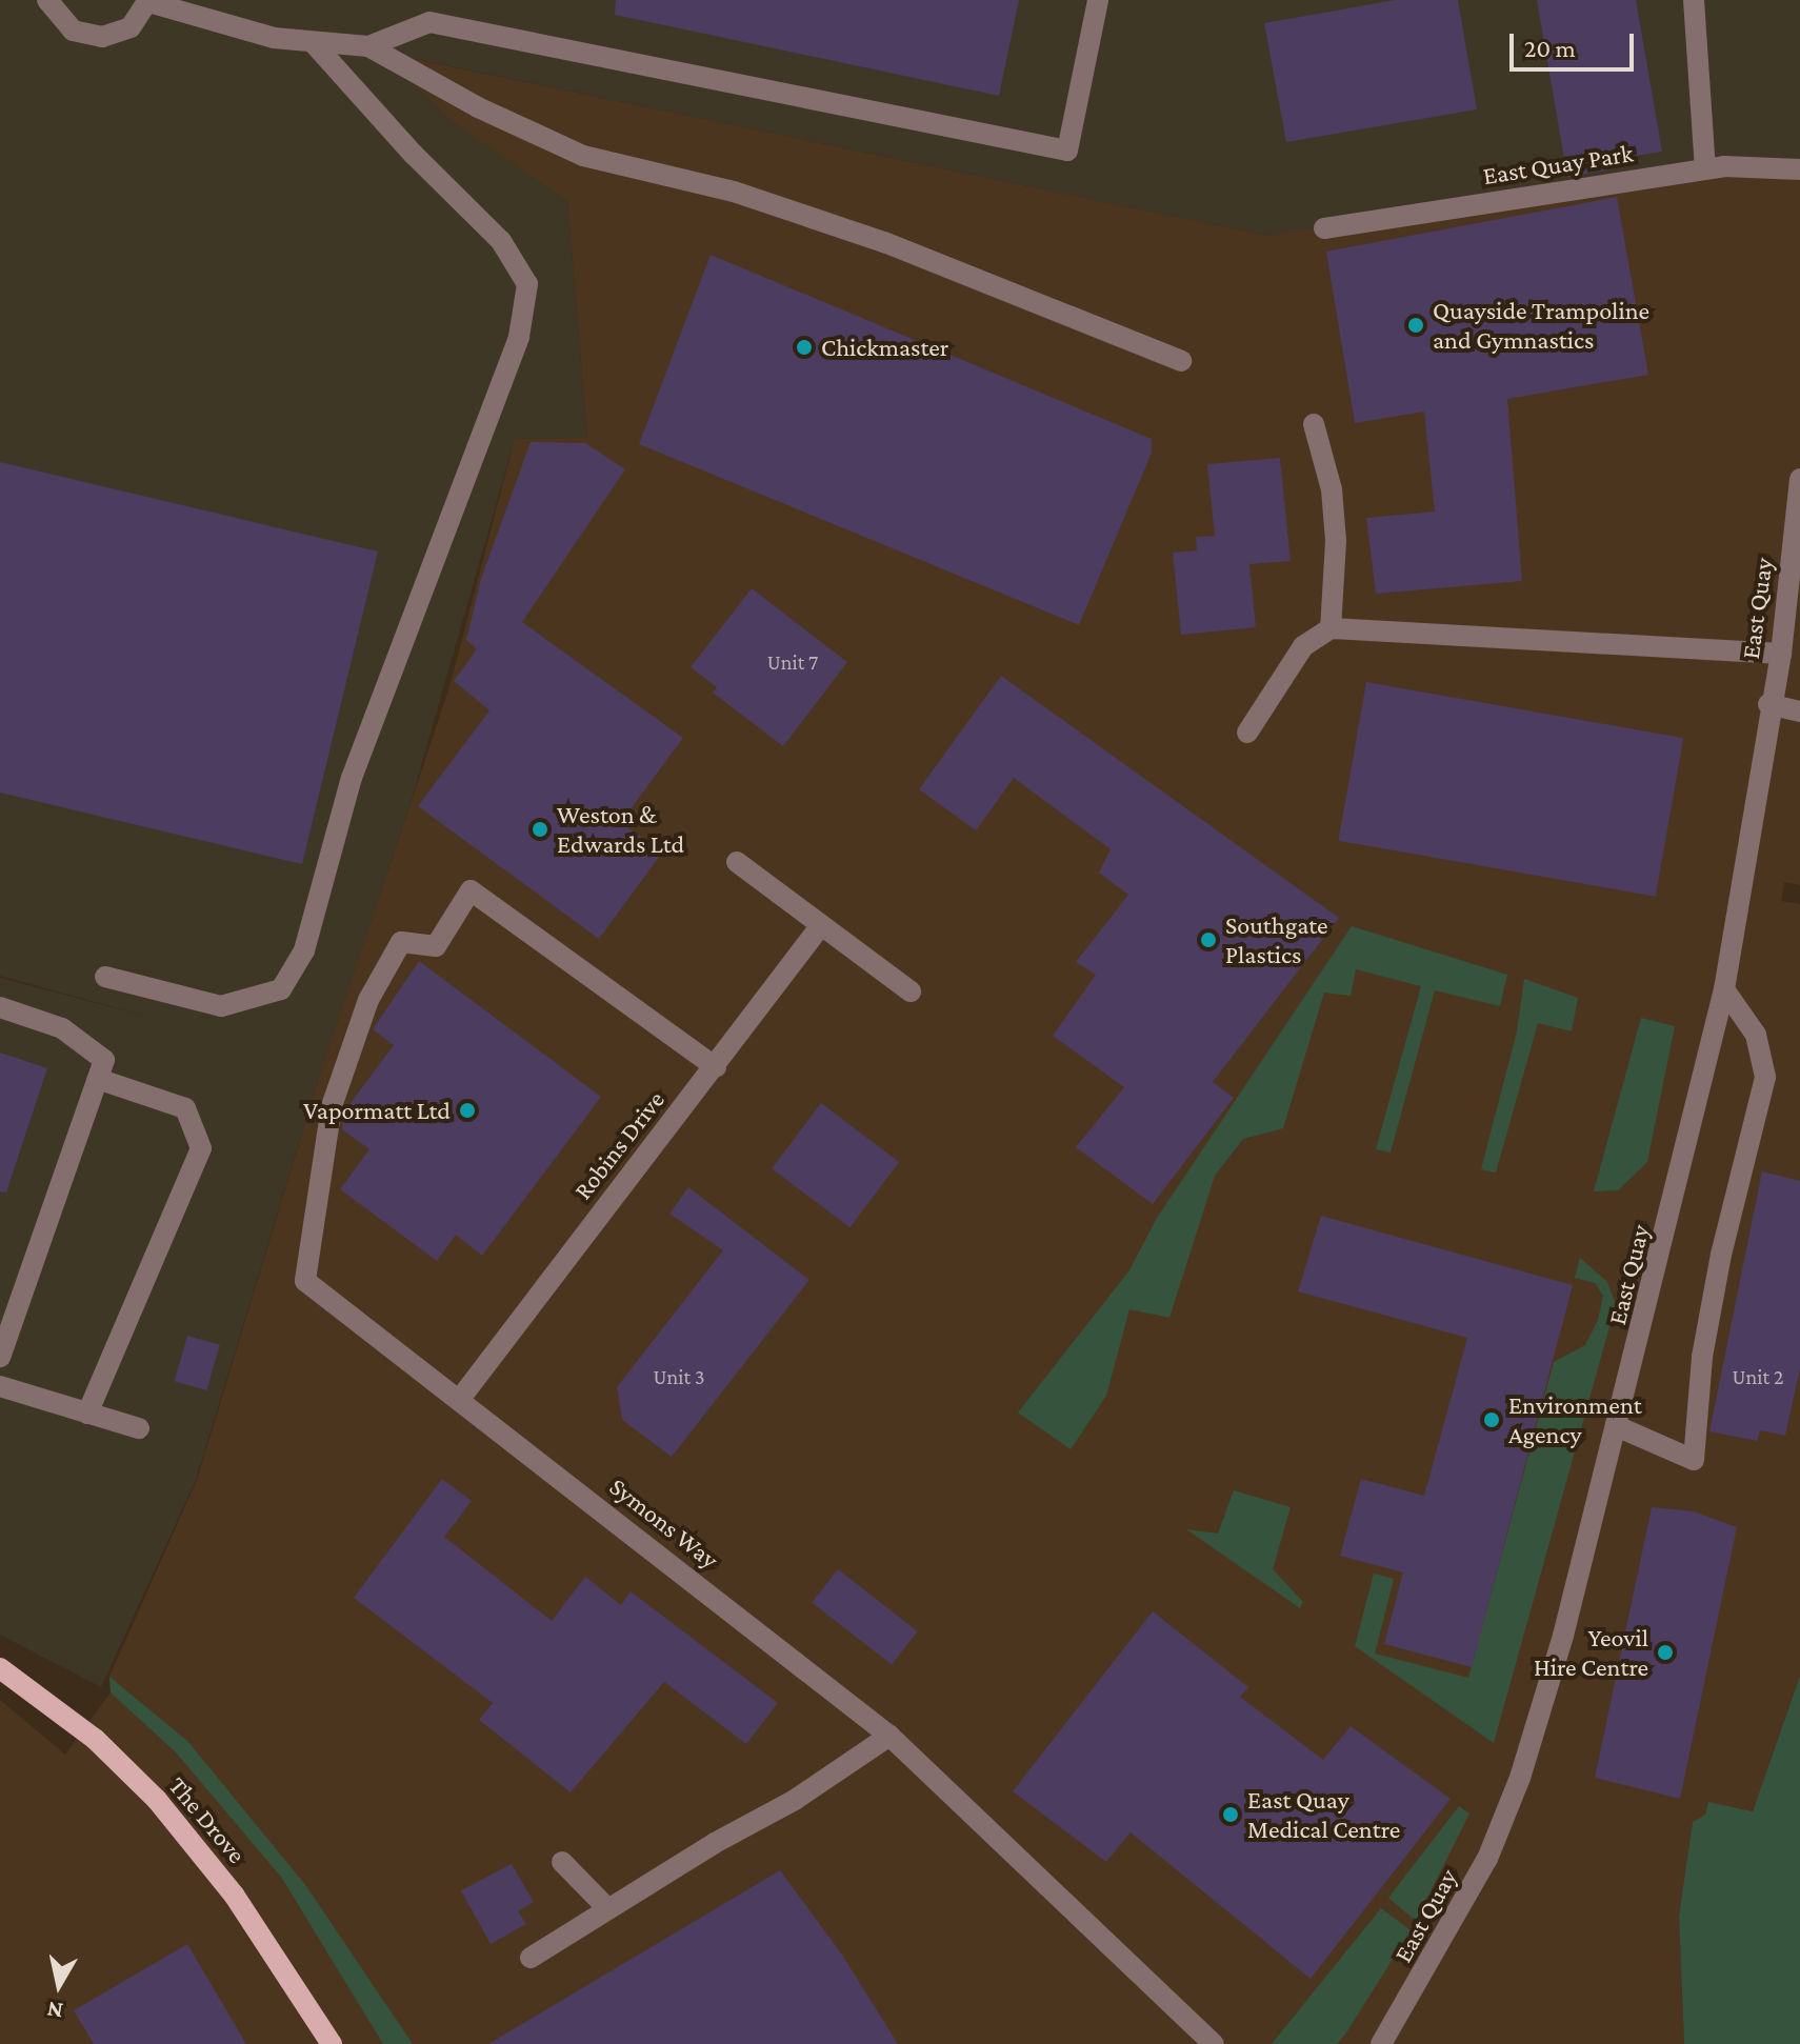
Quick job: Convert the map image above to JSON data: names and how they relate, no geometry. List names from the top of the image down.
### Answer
{
  "streets": {
    "main road": ["The Drove"],
    "street": [
      "East Quay Park",
      "East Quay",
      "Robins Drive",
      "Symons Way"
    ]
  },
  "crossings": [
    ["Robins Drive", "Symons Way"]
  ],
  "places": [
    "Quayside Trampoline and Gymnastics",
    "Chickmaster",
    "Weston & Edwards Ltd",
    "Southgate Plastics",
    "Vapormatt Ltd",
    "Environment Agency",
    "Yeovil Hire Centre",
    "East Quay Medical Centre"
  ],
  "house_numbers": ["Unit 7", "Unit 3", "Unit 2"],
  "scale_bar": "20 m",
  "north": "bottom"
}
